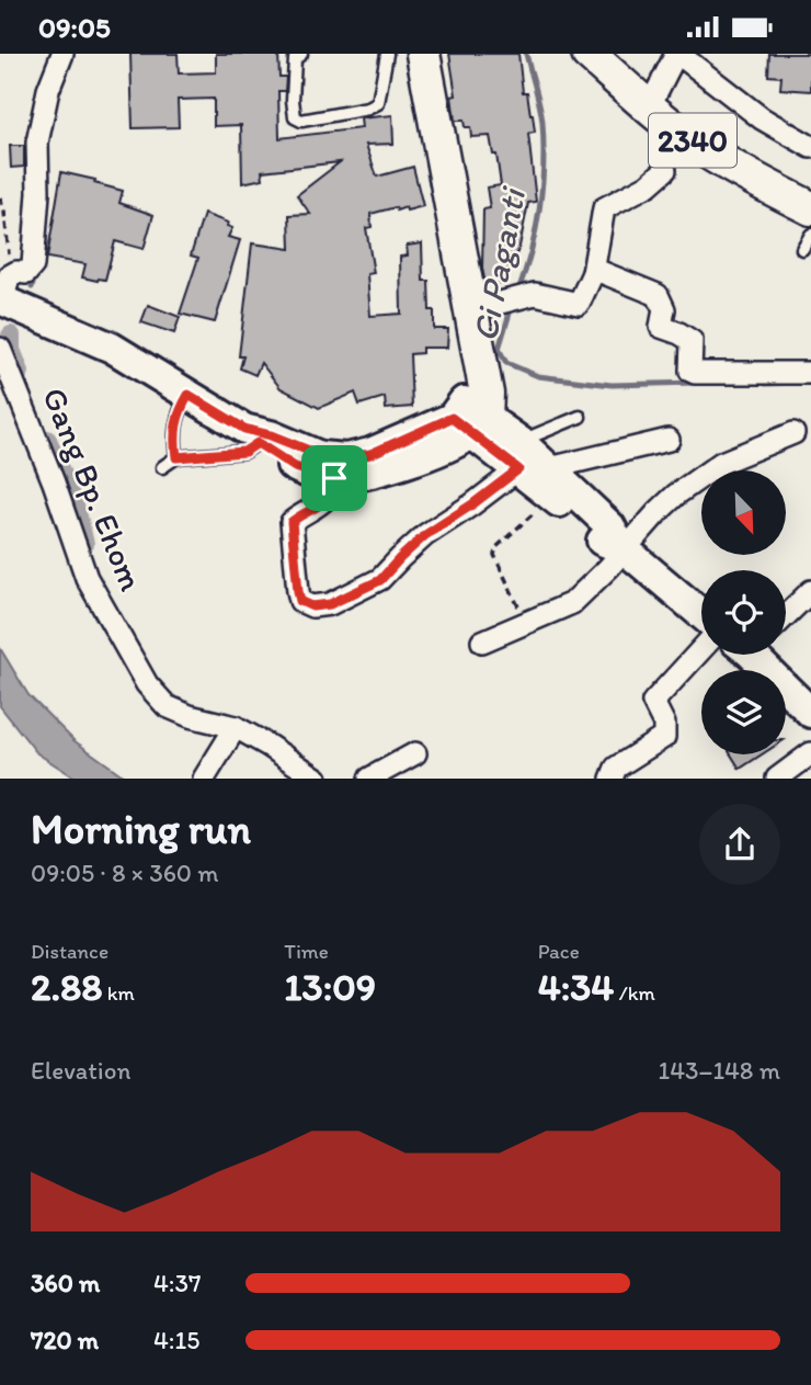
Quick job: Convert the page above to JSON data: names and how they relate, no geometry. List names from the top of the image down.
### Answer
{
  "streets": {
    "main road": ["2340"],
    "street": ["Gang Bp. Ehom"]
  },
  "water": ["Ci Paganti"],
  "north": "bottom right",
  "page": {
    "status": "09:05",
    "heading": ["Morning run", "09:05 · 8 × 360 m"],
    "stats": [
      ["Distance", "2.88 km"],
      ["Time", "13:09"],
      ["Pace", "4:34 /km"]
    ],
    "chart": ["Elevation", "143–148 m"],
    "list": [
      {
        "name": "360 m",
        "note": "4:37"
      },
      {
        "name": "720 m",
        "note": "4:15"
      }
    ]
  }
}
